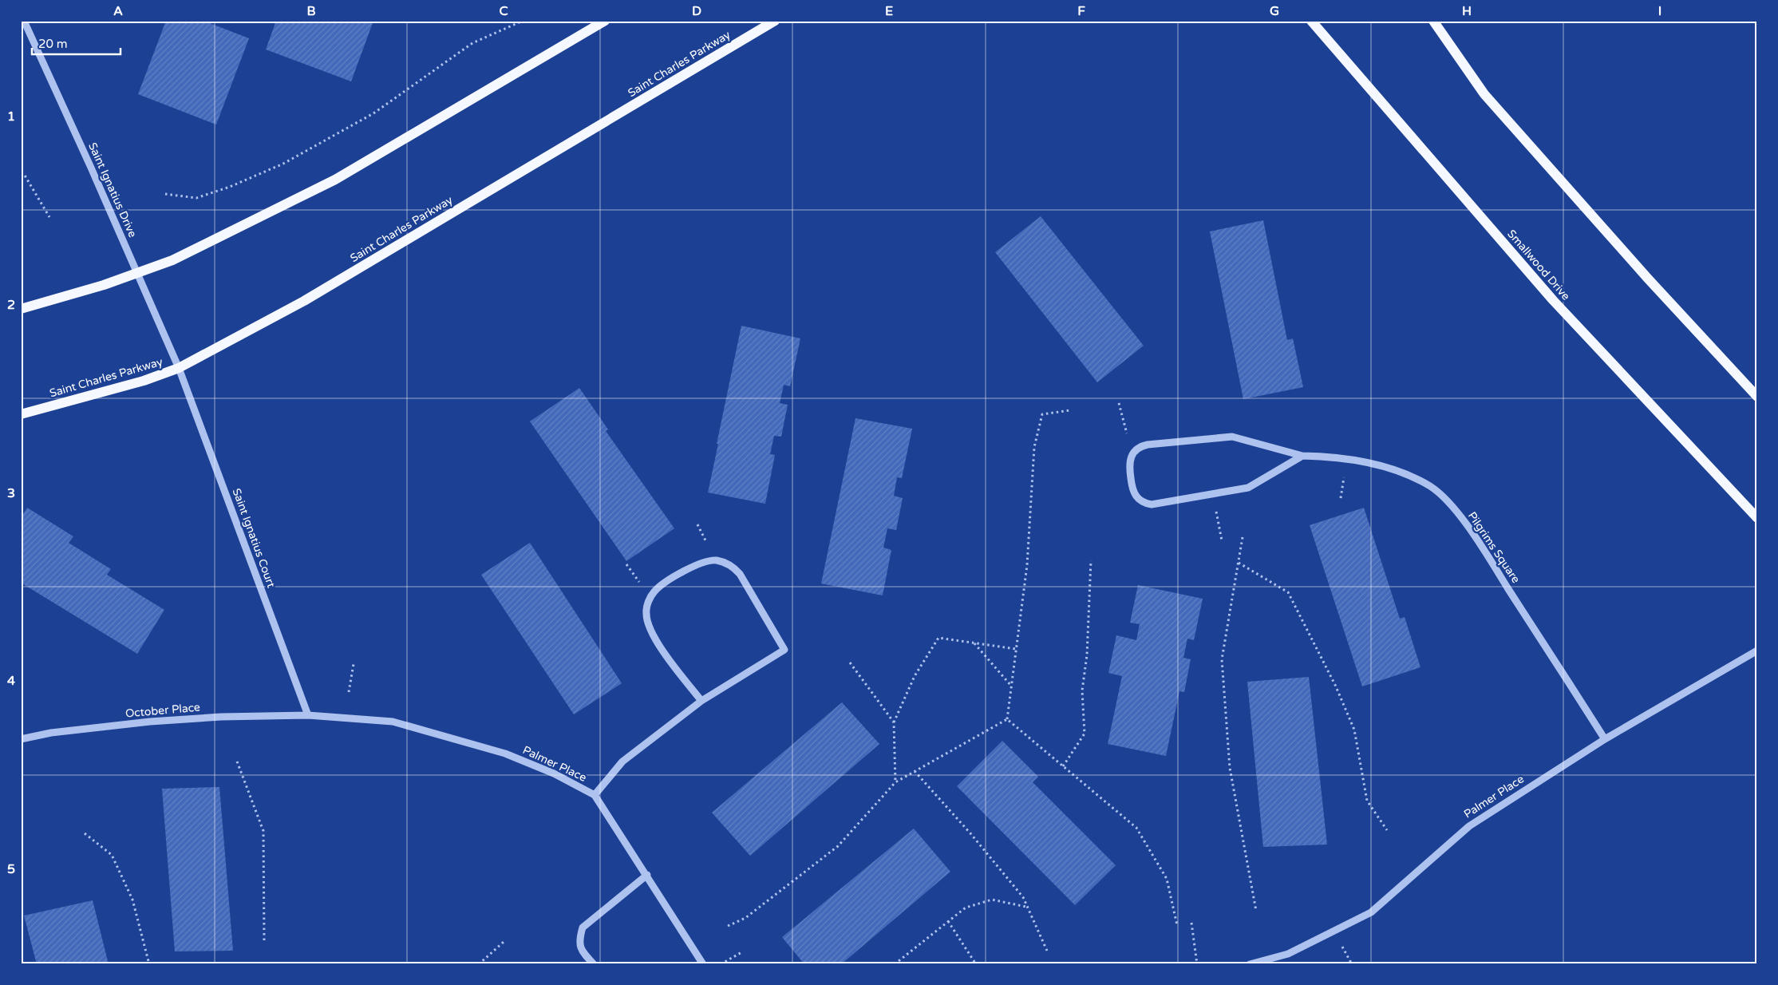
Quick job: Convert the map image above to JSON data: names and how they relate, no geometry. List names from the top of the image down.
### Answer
{
  "streets": {
    "main road": ["Saint Charles Parkway", "Smallwood Drive"],
    "street": [
      "Saint Ignatius Drive",
      "Saint Ignatius Court",
      "Pilgrims Square",
      "October Place",
      "Palmer Place"
    ]
  },
  "crossings": [
    ["Saint Charles Parkway", "Saint Ignatius Drive"],
    ["Saint Charles Parkway", "Saint Ignatius Court"],
    ["Saint Ignatius Drive", "Saint Ignatius Court"],
    ["Saint Ignatius Court", "October Place"],
    ["Saint Ignatius Court", "Palmer Place"],
    ["Pilgrims Square", "Palmer Place"],
    ["October Place", "Palmer Place"]
  ],
  "scale_bar": "20 m",
  "grid": {
    "columns": [
      "A",
      "B",
      "C",
      "D",
      "E",
      "F",
      "G",
      "H",
      "I"
    ],
    "rows": [
      "1",
      "2",
      "3",
      "4",
      "5"
    ]
  }
}
